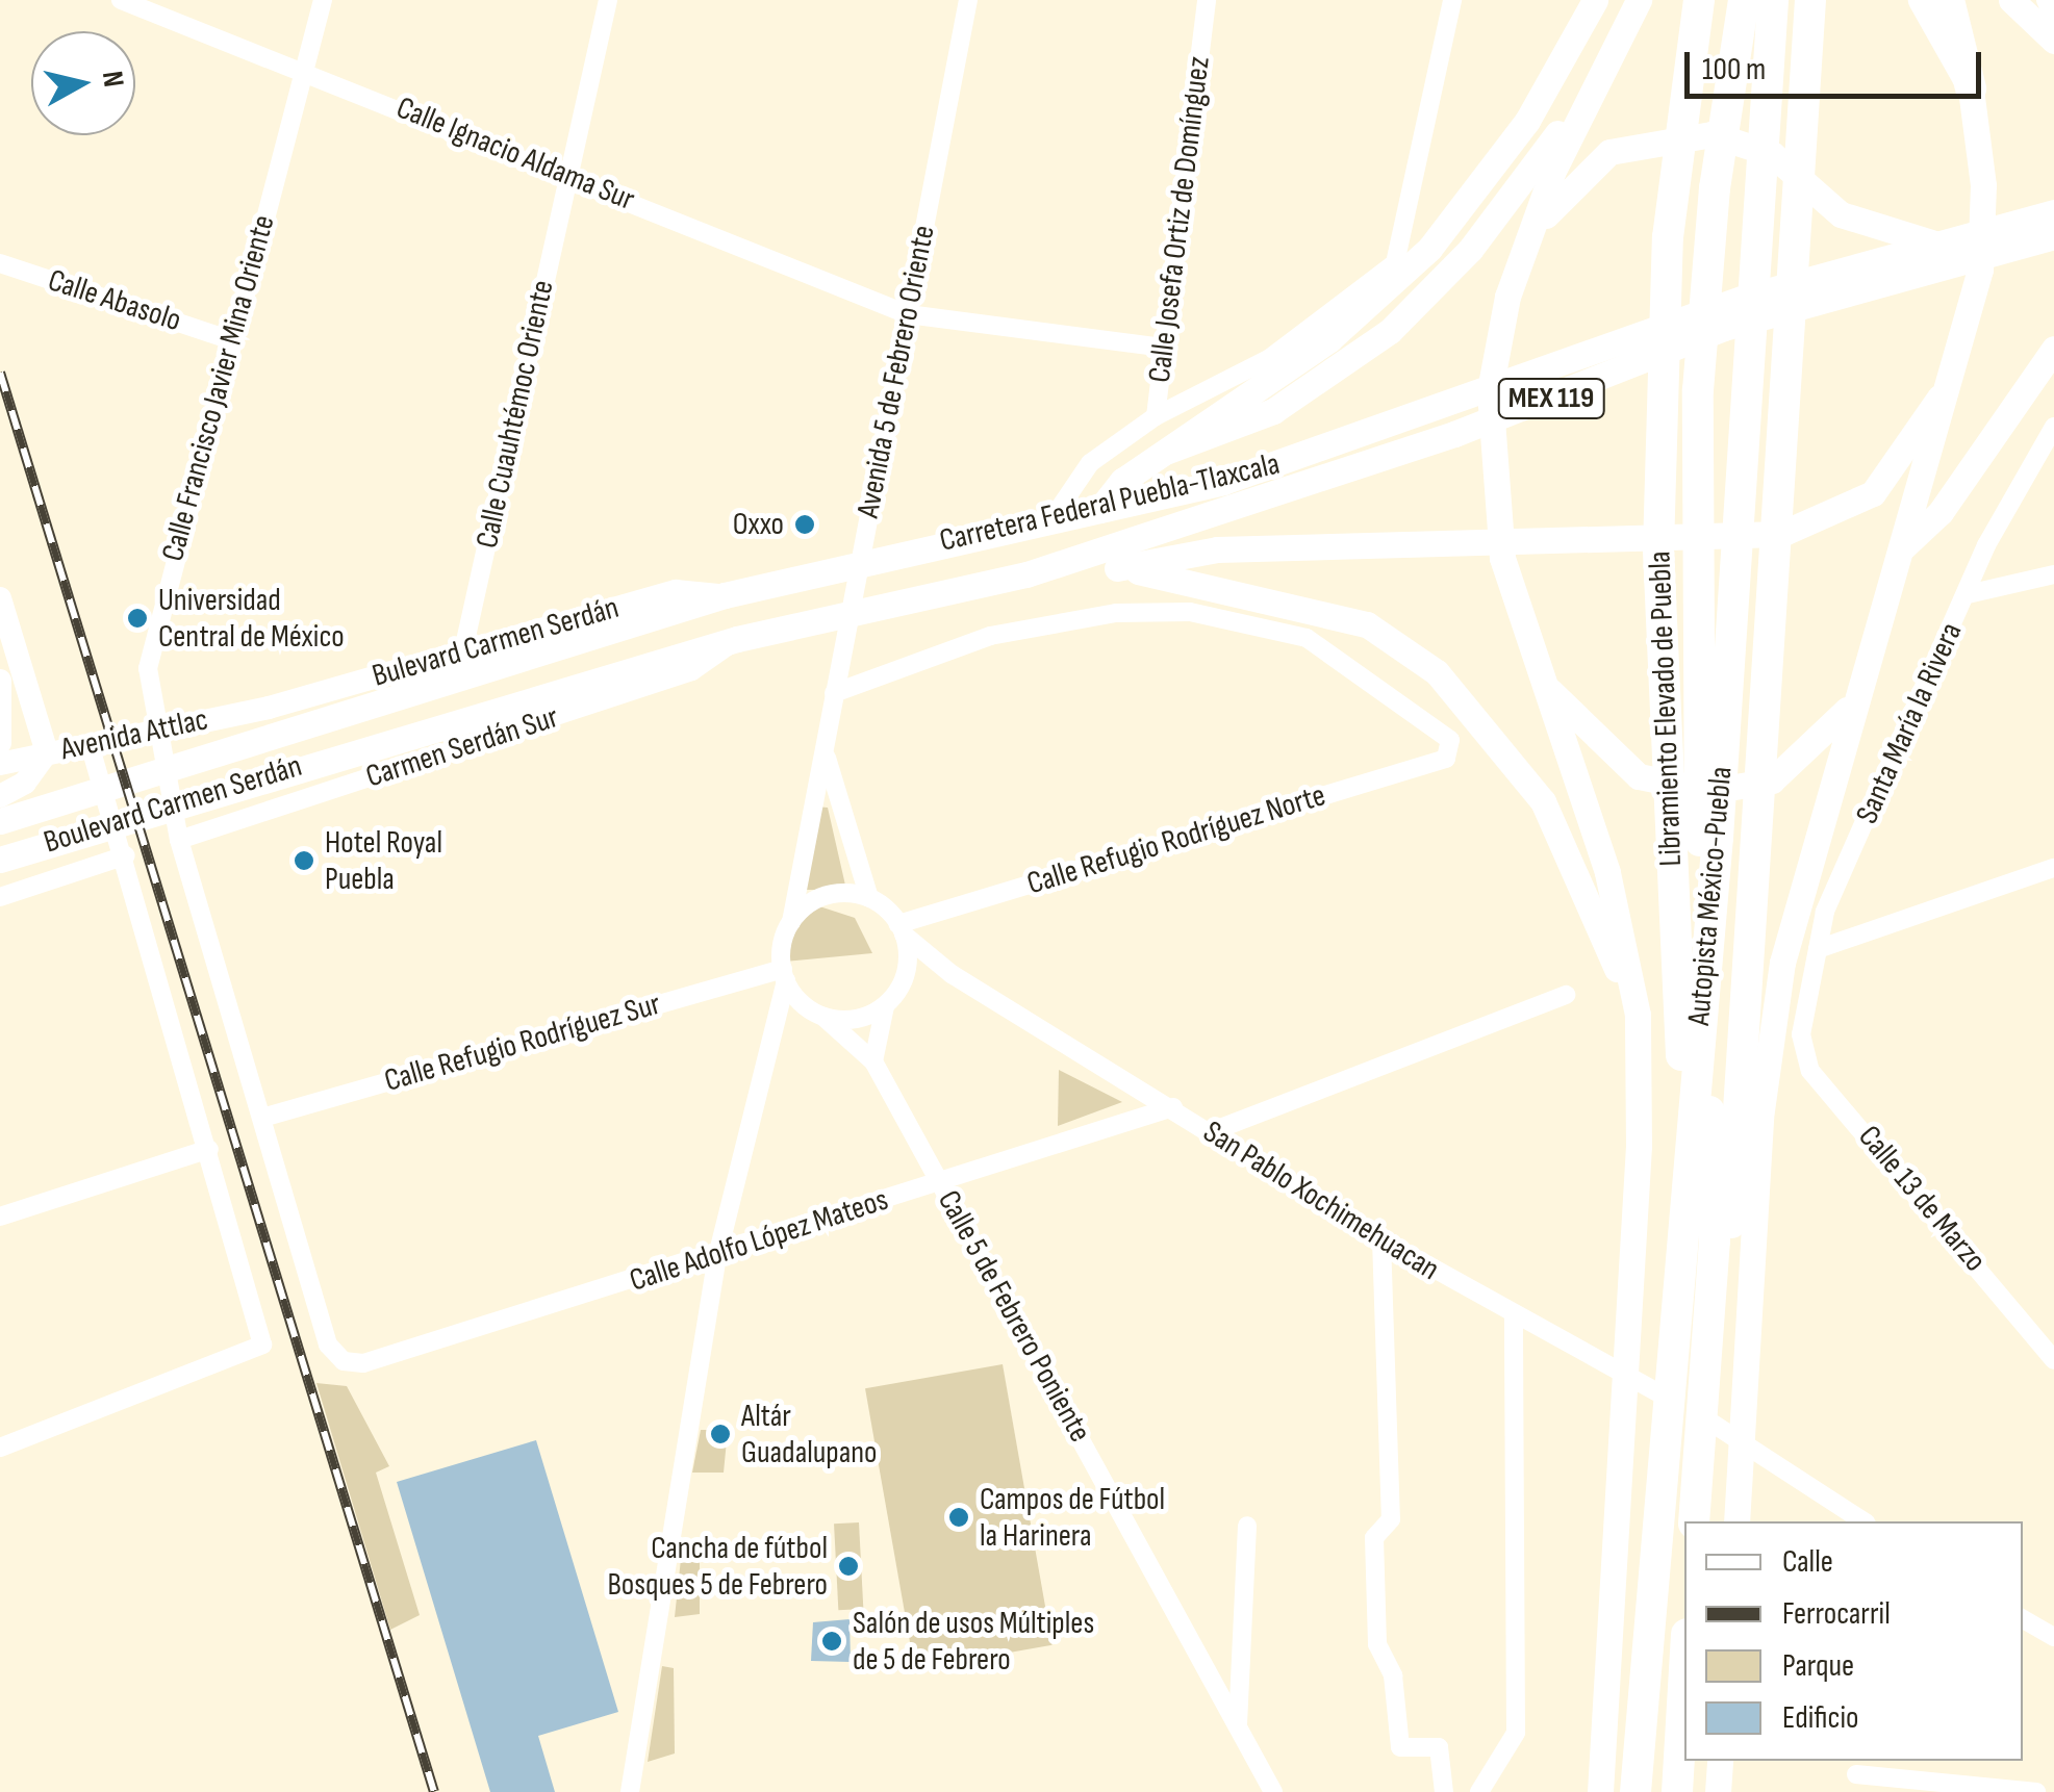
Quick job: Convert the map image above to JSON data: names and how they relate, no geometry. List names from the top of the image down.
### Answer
{
  "streets": {
    "highway": ["Libramiento Elevado de Puebla", "Autopista México-Puebla"],
    "main road": [
      "MEX 119",
      "Carretera Federal Puebla-Tlaxcala",
      "Bulevard Carmen Serdán",
      "Avenida Attlac",
      "Boulevard Carmen Serdán"
    ],
    "street": [
      "Calle Ignacio Aldama Sur",
      "Calle Josefa Ortiz de Domínguez",
      "Calle Abasolo",
      "Avenida 5 de Febrero Oriente",
      "Calle Francisco Javier Mina Oriente",
      "Calle Cuauhtémoc Oriente",
      "Santa María la Rivera",
      "Carmen Serdán Sur",
      "Calle Refugio Rodríguez Norte",
      "Calle Refugio Rodríguez Sur",
      "Calle 13 de Marzo",
      "San Pablo Xochimehuacan",
      "Calle Adolfo López Mateos",
      "Calle 5 de Febrero Poniente"
    ]
  },
  "crossings": [
    ["Calle Ignacio Aldama Sur", "Calle Josefa Ortiz de Domínguez"],
    ["Calle Ignacio Aldama Sur", "Avenida 5 de Febrero Oriente"],
    ["Calle Ignacio Aldama Sur", "Calle Francisco Javier Mina Oriente"],
    ["Calle Ignacio Aldama Sur", "Calle Cuauhtémoc Oriente"],
    ["Calle Josefa Ortiz de Domínguez", "Carretera Federal Puebla-Tlaxcala"],
    ["Calle Abasolo", "Calle Francisco Javier Mina Oriente"],
    ["Avenida 5 de Febrero Oriente", "Carretera Federal Puebla-Tlaxcala"],
    ["Avenida 5 de Febrero Oriente", "Calle Refugio Rodríguez Norte"],
    ["Avenida 5 de Febrero Oriente", "Calle Refugio Rodríguez Sur"],
    ["Avenida 5 de Febrero Oriente", "San Pablo Xochimehuacan"],
    ["Avenida 5 de Febrero Oriente", "Calle 5 de Febrero Poniente"],
    ["Calle Francisco Javier Mina Oriente", "Avenida Attlac"],
    ["Calle Francisco Javier Mina Oriente", "Carmen Serdán Sur"],
    ["Calle Francisco Javier Mina Oriente", "Calle Refugio Rodríguez Sur"],
    ["Calle Francisco Javier Mina Oriente", "Calle Adolfo López Mateos"],
    ["Calle Cuauhtémoc Oriente", "Bulevard Carmen Serdán"],
    ["Carretera Federal Puebla-Tlaxcala", "Bulevard Carmen Serdán"],
    ["Carretera Federal Puebla-Tlaxcala", "Carmen Serdán Sur"],
    ["Carretera Federal Puebla-Tlaxcala", "Boulevard Carmen Serdán"],
    ["Bulevard Carmen Serdán", "Avenida Attlac"],
    ["Santa María la Rivera", "Calle 13 de Marzo"],
    ["Calle Refugio Rodríguez Norte", "Calle Refugio Rodríguez Sur"],
    ["Calle Refugio Rodríguez Norte", "San Pablo Xochimehuacan"],
    ["Calle Refugio Rodríguez Norte", "Calle 5 de Febrero Poniente"],
    ["Calle Refugio Rodríguez Sur", "San Pablo Xochimehuacan"],
    ["Calle Refugio Rodríguez Sur", "Calle 5 de Febrero Poniente"],
    ["San Pablo Xochimehuacan", "Calle Adolfo López Mateos"],
    ["San Pablo Xochimehuacan", "Calle 5 de Febrero Poniente"],
    ["Calle Adolfo López Mateos", "Calle 5 de Febrero Poniente"]
  ],
  "places": [
    "Oxxo",
    "Universidad Central de México",
    "Hotel Royal Puebla",
    "Altár Guadalupano",
    "Campos de Fútbol la Harinera",
    "Cancha de fútbol Bosques 5 de Febrero",
    "Salón de usos Múltiples de 5 de Febrero"
  ],
  "legend": [
    "Calle",
    "Ferrocarril",
    "Parque",
    "Edificio"
  ],
  "scale_bar": "100 m",
  "north": "right"
}
